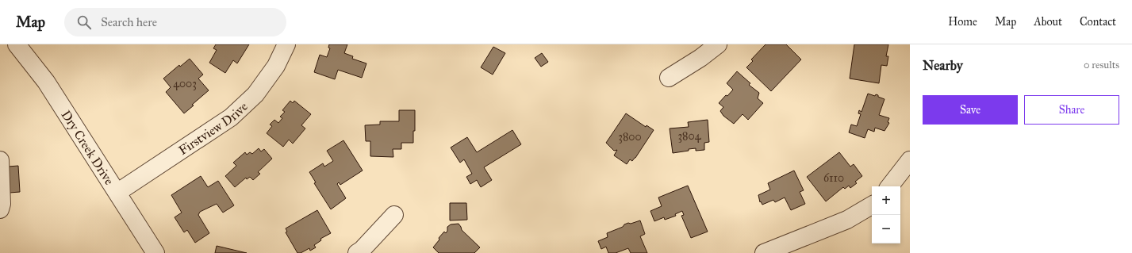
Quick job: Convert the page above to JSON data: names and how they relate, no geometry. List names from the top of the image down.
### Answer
{
  "streets": {
    "street": ["Firstview Drive", "Dry Creek Drive"]
  },
  "crossings": [
    ["Firstview Drive", "Dry Creek Drive"]
  ],
  "house_numbers": [
    "4003",
    "3804",
    "3800",
    "6110"
  ],
  "page": {
    "header": "Map",
    "search": "Search here",
    "nav": [
      "Home",
      "Map",
      "About",
      "Contact"
    ],
    "heading": ["Nearby", "0 results"],
    "buttons": ["Save", "Share"],
    "map_buttons": ["+", "−"]
  }
}
